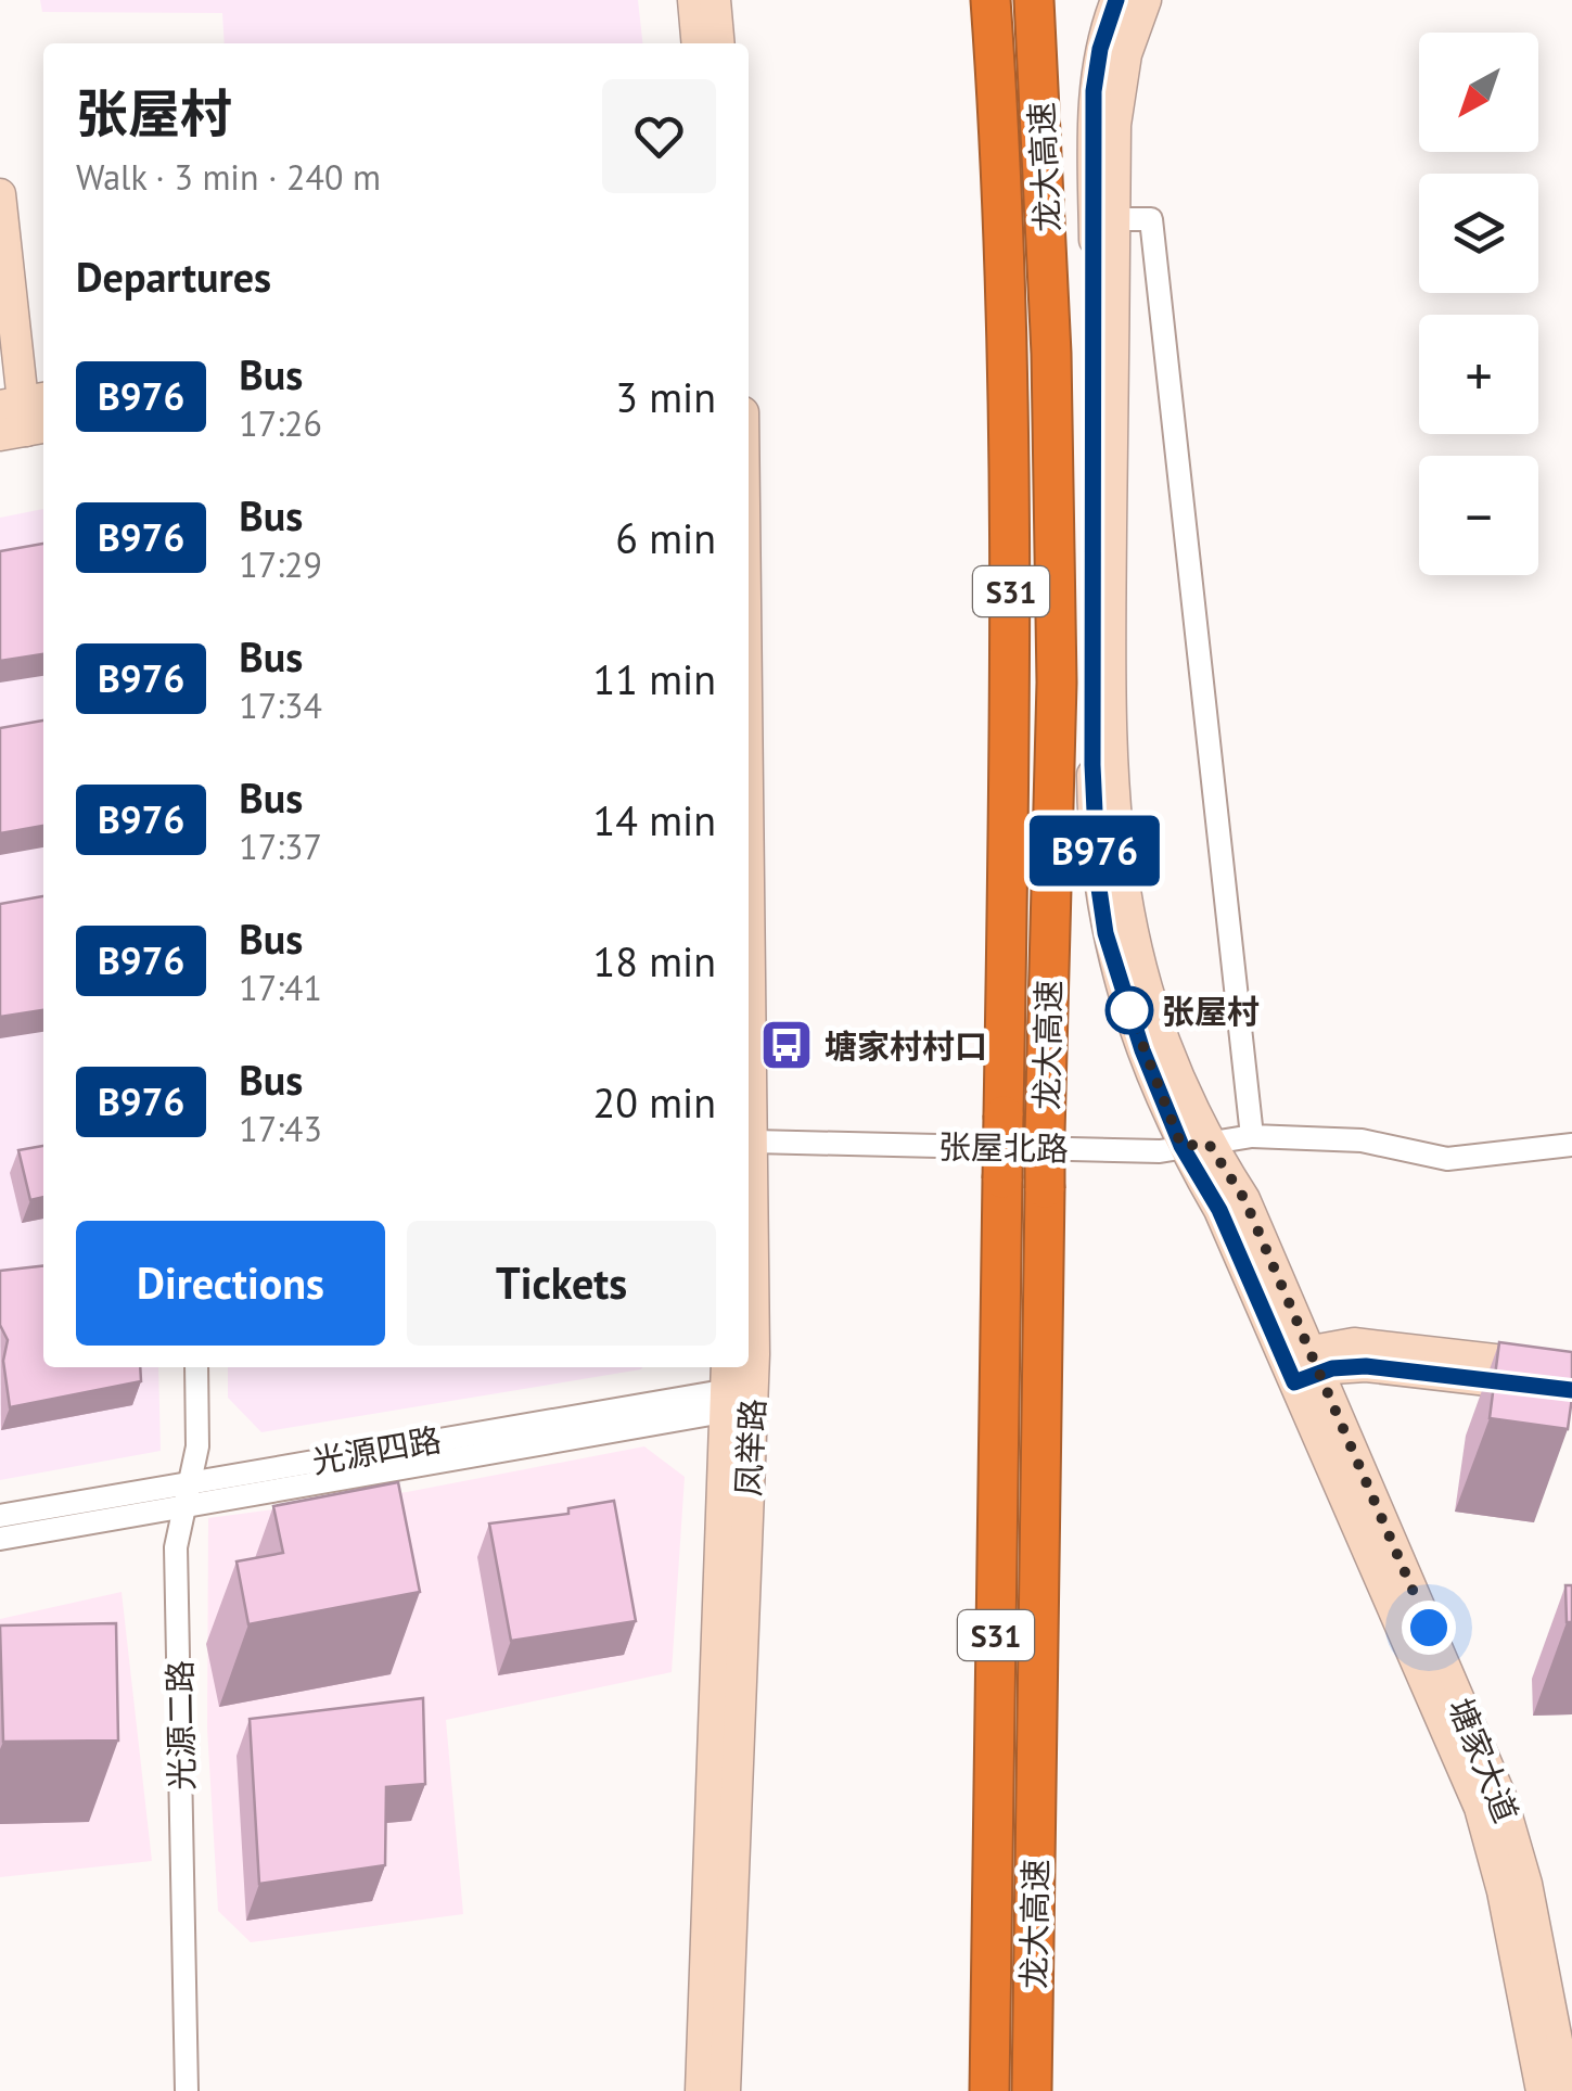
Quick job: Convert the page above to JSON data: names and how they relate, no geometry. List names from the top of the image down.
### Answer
{
  "streets": {
    "highway": ["龙大高速", "S31"],
    "street": [
      "张屋北路",
      "凤举路",
      "光源四路",
      "光源二路",
      "塘家大道"
    ]
  },
  "crossings": [
    ["张屋北路", "凤举路"],
    ["张屋北路", "塘家大道"],
    ["凤举路", "光源四路"],
    ["光源四路", "光源二路"]
  ],
  "places": {
    "other": ["张屋村"],
    "bus stop": ["塘家村村口"]
  },
  "lines": ["bus line B976"],
  "north": "bottom left",
  "page": {
    "on_map": "B976",
    "map_buttons": ["+", "−"],
    "heading": [
      ["张屋村", "Walk · 3 min · 240 m"],
      "Departures"
    ],
    "list": [
      {
        "mark": "B976",
        "name": "Bus",
        "note": "17:26",
        "value": "3 min"
      },
      {
        "mark": "B976",
        "name": "Bus",
        "note": "17:29",
        "value": "6 min"
      },
      {
        "mark": "B976",
        "name": "Bus",
        "note": "17:34",
        "value": "11 min"
      },
      {
        "mark": "B976",
        "name": "Bus",
        "note": "17:37",
        "value": "14 min"
      },
      {
        "mark": "B976",
        "name": "Bus",
        "note": "17:41",
        "value": "18 min"
      },
      {
        "mark": "B976",
        "name": "Bus",
        "note": "17:43",
        "value": "20 min"
      }
    ],
    "buttons": ["Directions", "Tickets"]
  }
}
